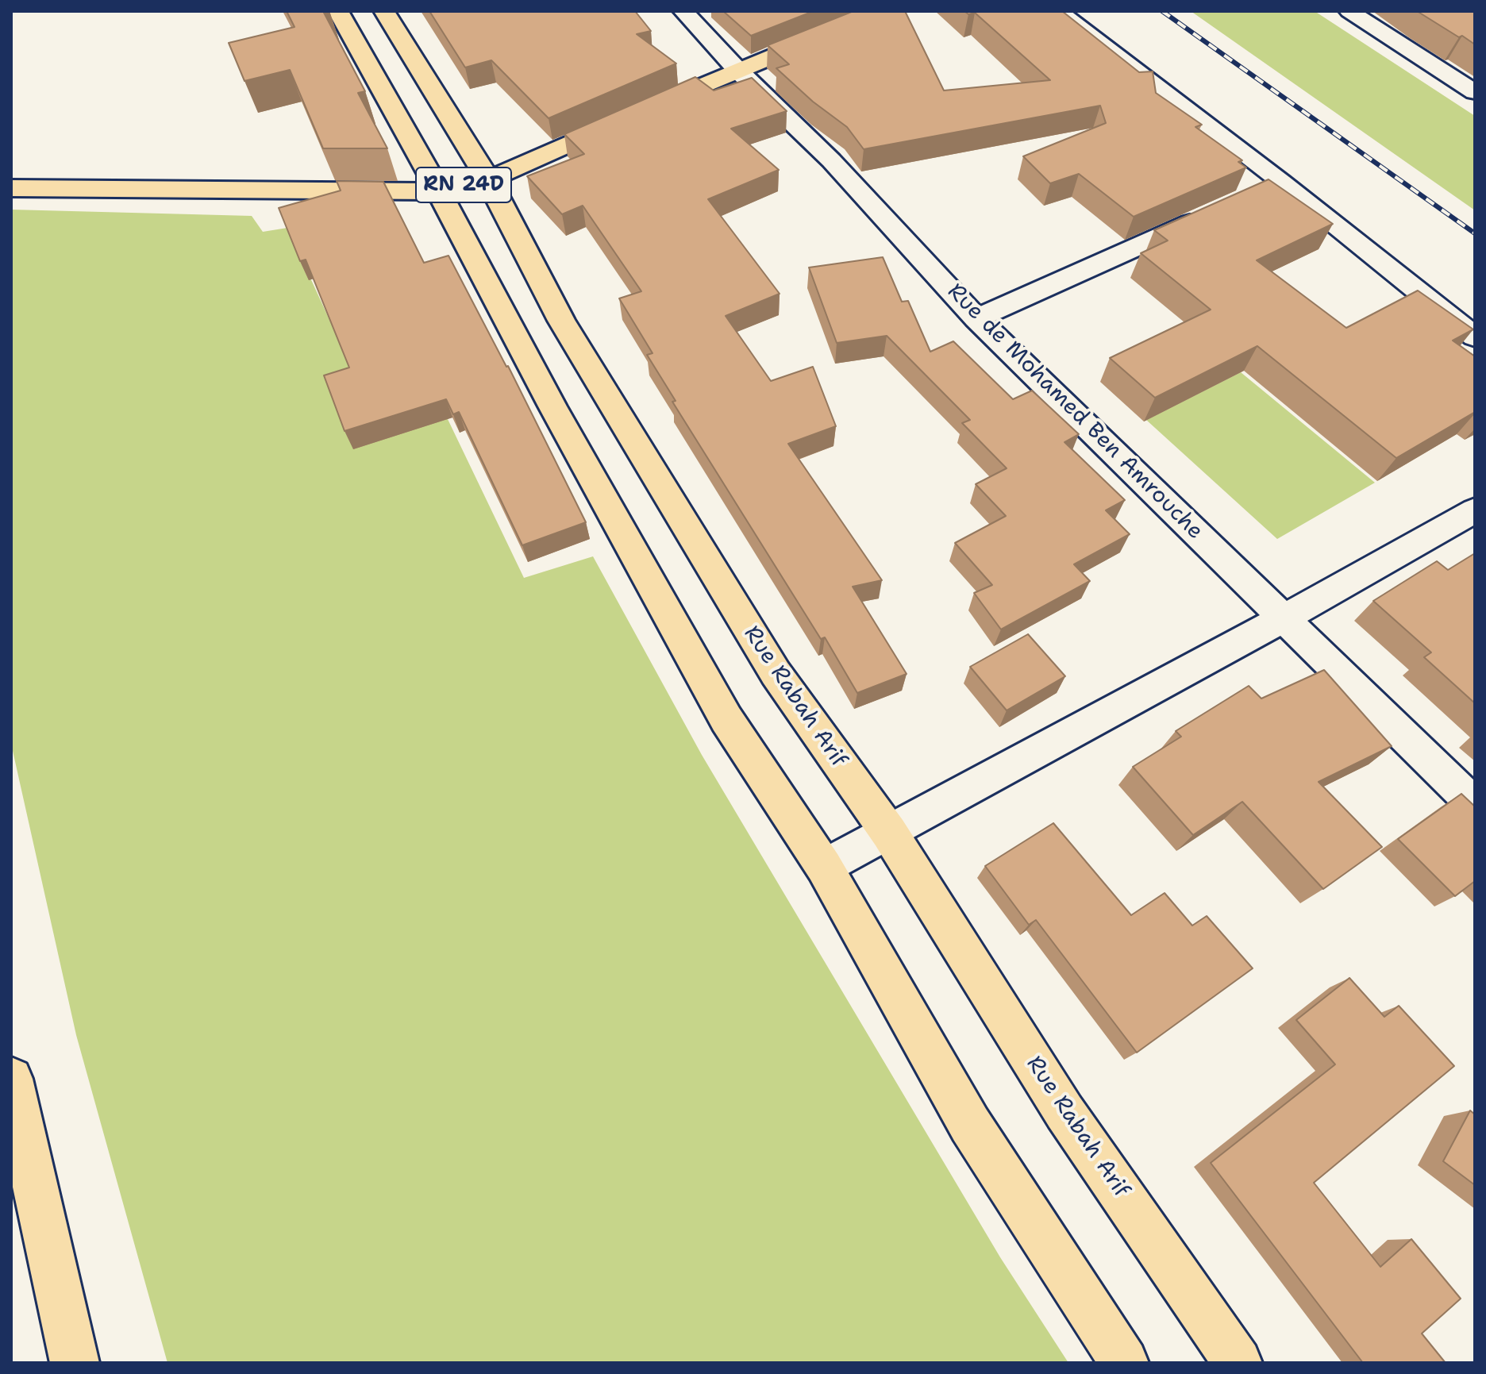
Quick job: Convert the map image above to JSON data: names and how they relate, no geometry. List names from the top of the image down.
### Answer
{
  "streets": {
    "main road": ["RN 24D", "Rue Rabah Arif"],
    "street": ["Rue de Mohamed Ben Amrouche"]
  },
  "crossings": [
    ["RN 24D", "Rue de Mohamed Ben Amrouche"],
    ["RN 24D", "Rue Rabah Arif"]
  ]
}
